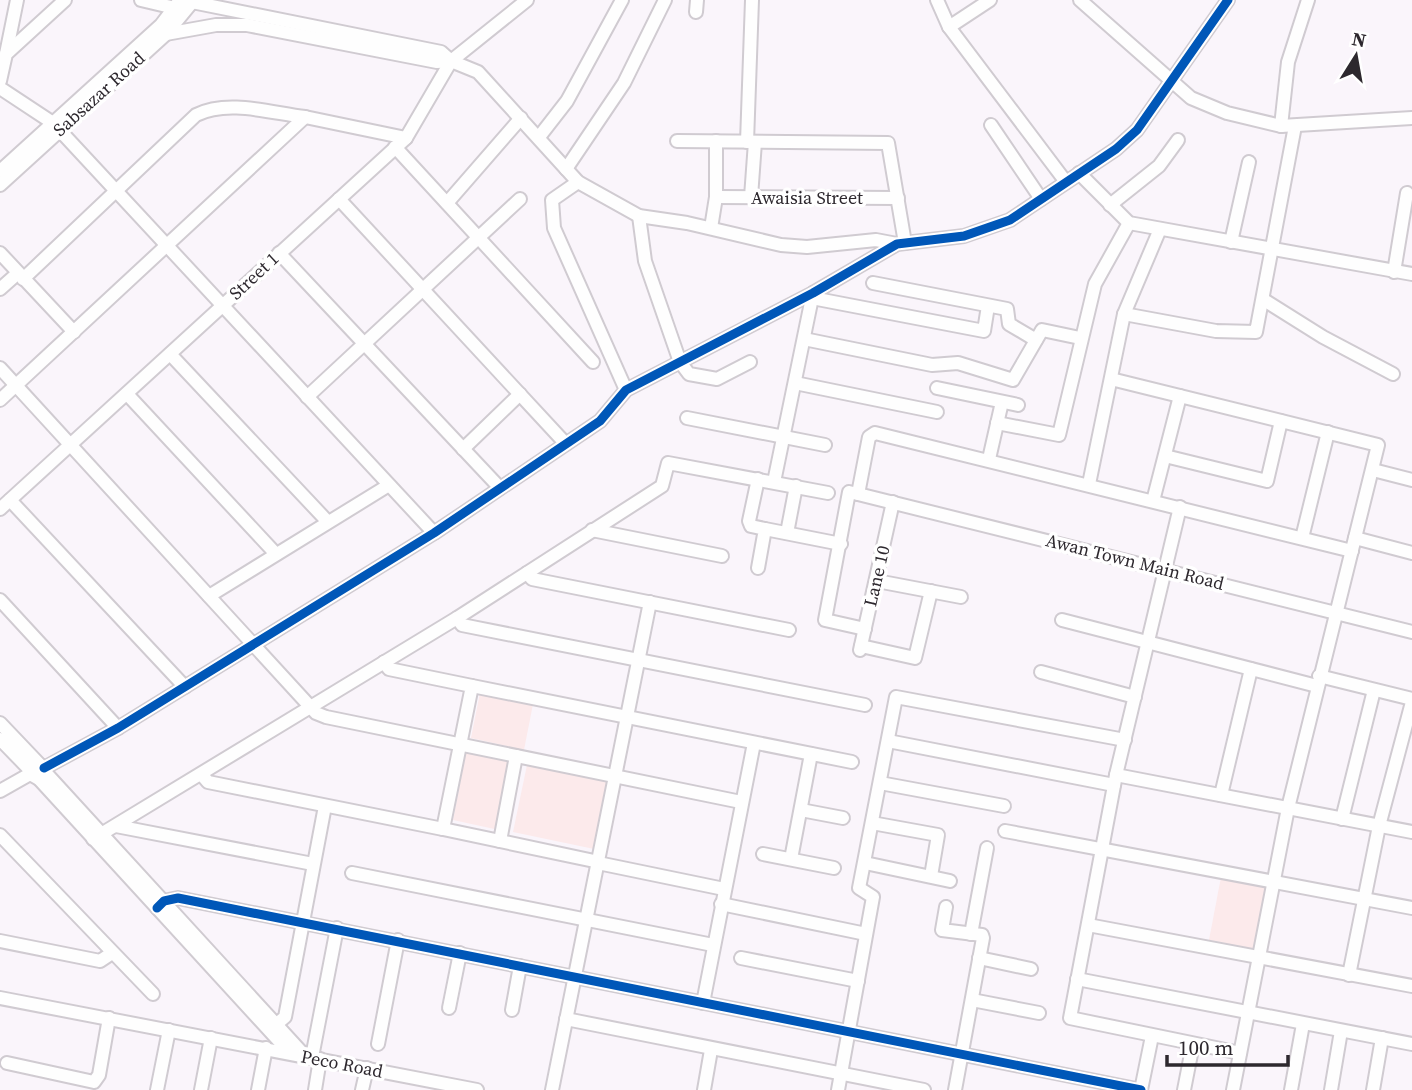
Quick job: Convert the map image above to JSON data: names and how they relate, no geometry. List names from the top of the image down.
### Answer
{
  "streets": {
    "street": [
      "Sabsazar Road",
      "Awaisia Street",
      "Street 1",
      "Awan Town Main Road",
      "Lane 10",
      "Peco Road"
    ]
  },
  "crossings": [
    ["Awan Town Main Road", "Lane 10"]
  ],
  "scale_bar": "100 m",
  "north": "top"
}
